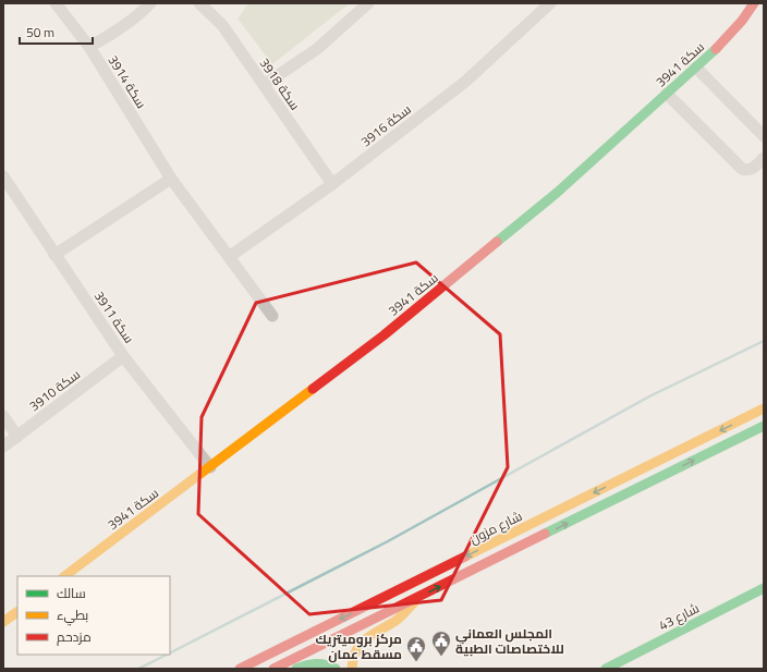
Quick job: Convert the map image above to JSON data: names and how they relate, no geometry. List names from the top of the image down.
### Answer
{
  "streets": {
    "street": [
      "سكة 3941",
      "سكة 3914",
      "سكة 3918",
      "سكة 3916",
      "سكة 3911",
      "سكة 3910",
      "شارع مزون",
      "شارع 43"
    ]
  },
  "crossings": [
    ["سكة 3941", "سكة 3911"],
    ["سكة 3914", "سكة 3916"],
    ["سكة 3918", "سكة 3916"],
    ["سكة 3911", "سكة 3910"]
  ],
  "places": {
    "public building": ["المجلس العماني للاختصاصات الطبية", "مركز بروميتريك مسقط عمان"]
  },
  "legend": ["سالك", "بطيء", "مزدحم"],
  "scale_bar": "50 m"
}
